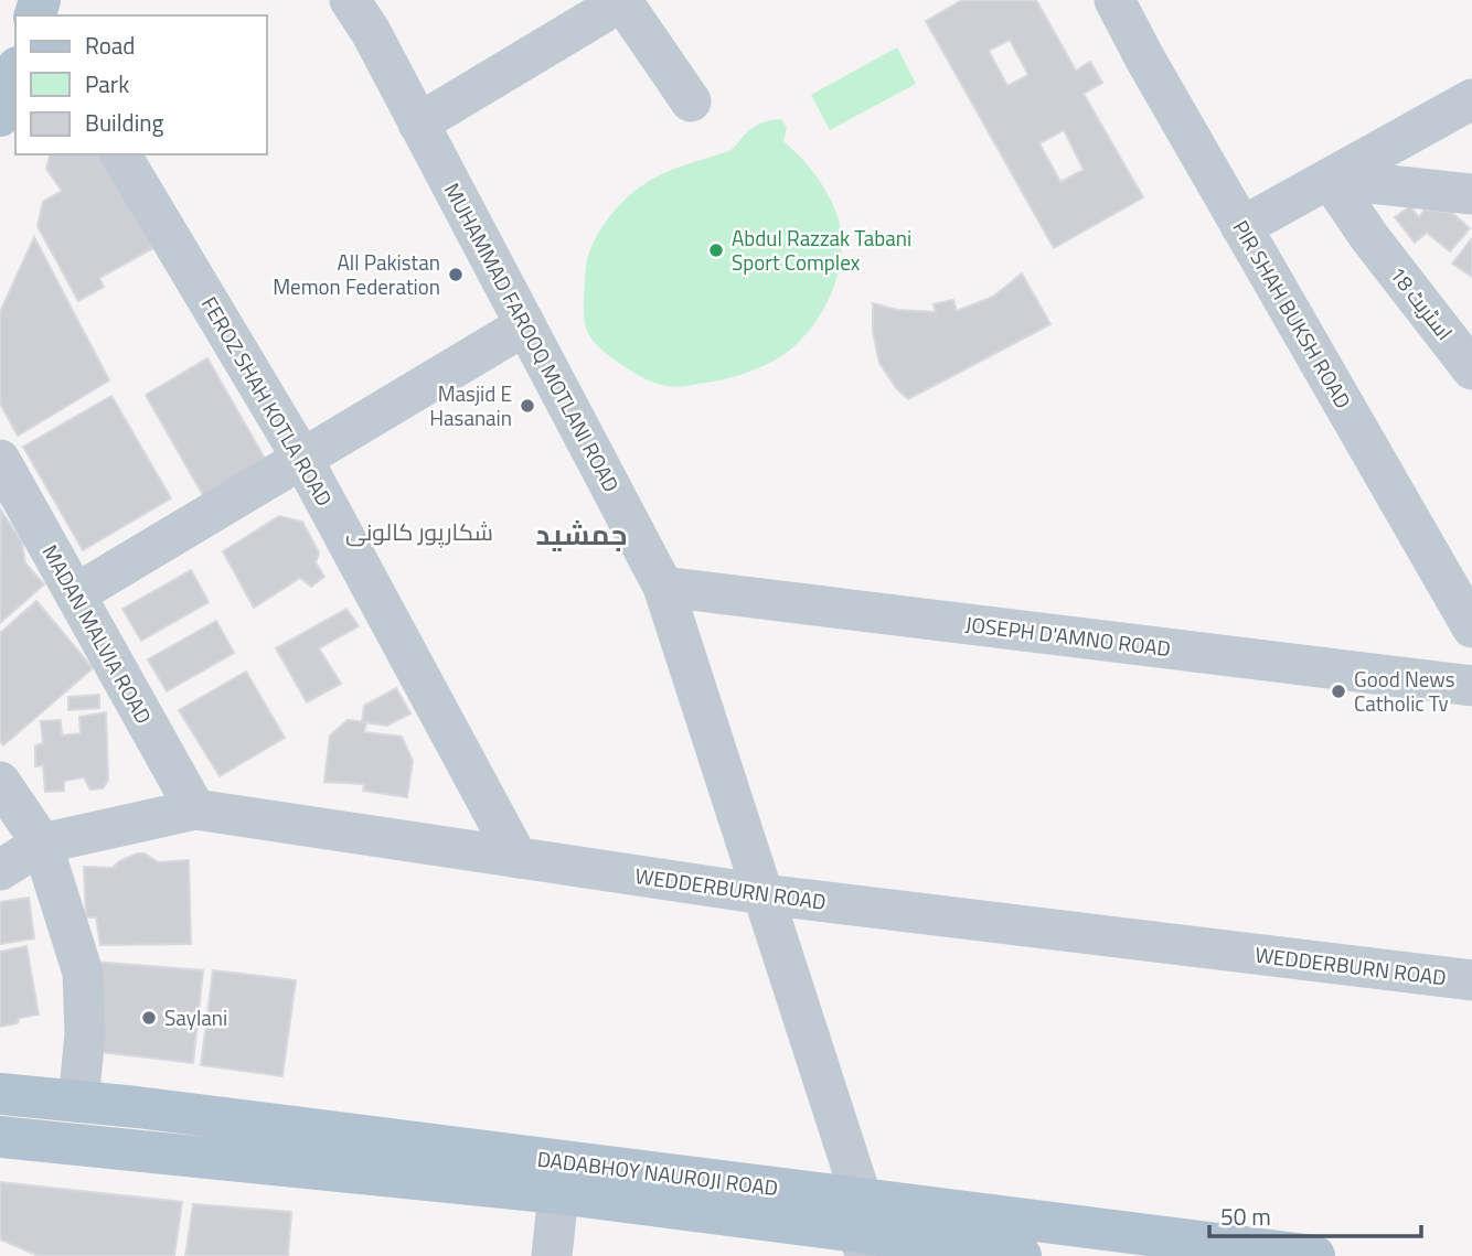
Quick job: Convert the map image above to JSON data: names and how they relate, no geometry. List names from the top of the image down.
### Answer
{
  "streets": {
    "main road": ["DADABHOY NAUROJI ROAD"],
    "street": [
      "اسٹریٹ 18",
      "PIR SHAH BUKSH ROAD",
      "MUHAMMAD FAROOQ MOTLANI ROAD",
      "FEROZ SHAH KOTLA ROAD",
      "MADAN MALVIA ROAD",
      "JOSEPH D'AMNO ROAD",
      "WEDDERBURN ROAD"
    ]
  },
  "crossings": [
    ["MUHAMMAD FAROOQ MOTLANI ROAD", "JOSEPH D'AMNO ROAD"],
    ["MUHAMMAD FAROOQ MOTLANI ROAD", "WEDDERBURN ROAD"],
    ["MUHAMMAD FAROOQ MOTLANI ROAD", "DADABHOY NAUROJI ROAD"],
    ["FEROZ SHAH KOTLA ROAD", "WEDDERBURN ROAD"],
    ["MADAN MALVIA ROAD", "WEDDERBURN ROAD"]
  ],
  "districts": ["شکارپور کالونی", "جمشید"],
  "places": [
    "Abdul Razzak Tabani Sport Complex",
    "All Pakistan Memon Federation",
    "Masjid E Hasanain",
    "Good News Catholic Tv",
    "Saylani"
  ],
  "legend": ["Road", "Park", "Building"],
  "scale_bar": "50 m"
}
